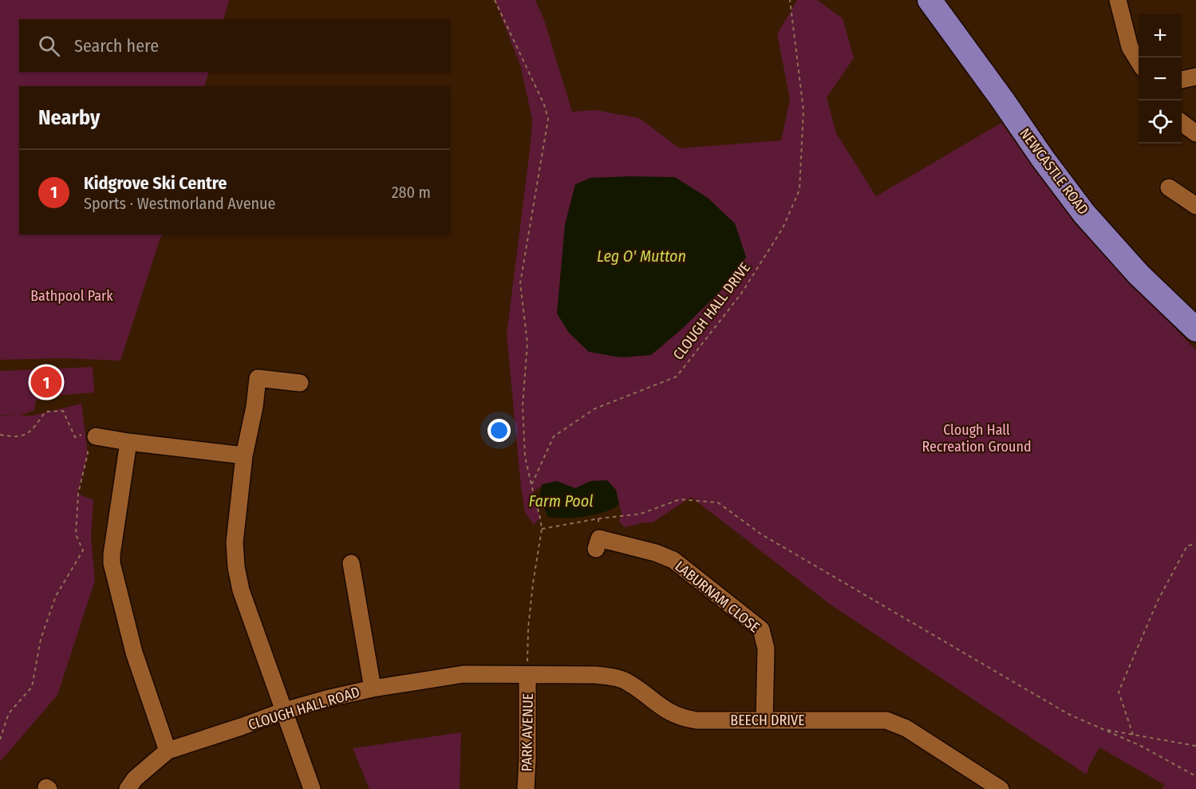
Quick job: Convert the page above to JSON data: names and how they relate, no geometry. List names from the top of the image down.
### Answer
{
  "streets": {
    "highway": ["NEWCASTLE ROAD"],
    "street": [
      "LABURNAM CLOSE",
      "CLOUGH HALL ROAD",
      "BEECH DRIVE",
      "PARK AVENUE"
    ],
    "path": ["CLOUGH HALL DRIVE"]
  },
  "crossings": [
    ["LABURNAM CLOSE", "BEECH DRIVE"],
    ["CLOUGH HALL ROAD", "BEECH DRIVE"],
    ["CLOUGH HALL ROAD", "PARK AVENUE"],
    ["BEECH DRIVE", "PARK AVENUE"]
  ],
  "water": ["Leg O' Mutton", "Farm Pool"],
  "parks": ["Bathpool Park", "Clough Hall Recreation Ground"],
  "page": {
    "map_buttons": ["+", "−"],
    "search": "Search here",
    "heading": "Nearby",
    "list": [
      {
        "mark": "1",
        "name": "Kidgrove Ski Centre",
        "note": "Sports · Westmorland Avenue",
        "value": "280 m"
      }
    ],
    "pins": "1"
  }
}
